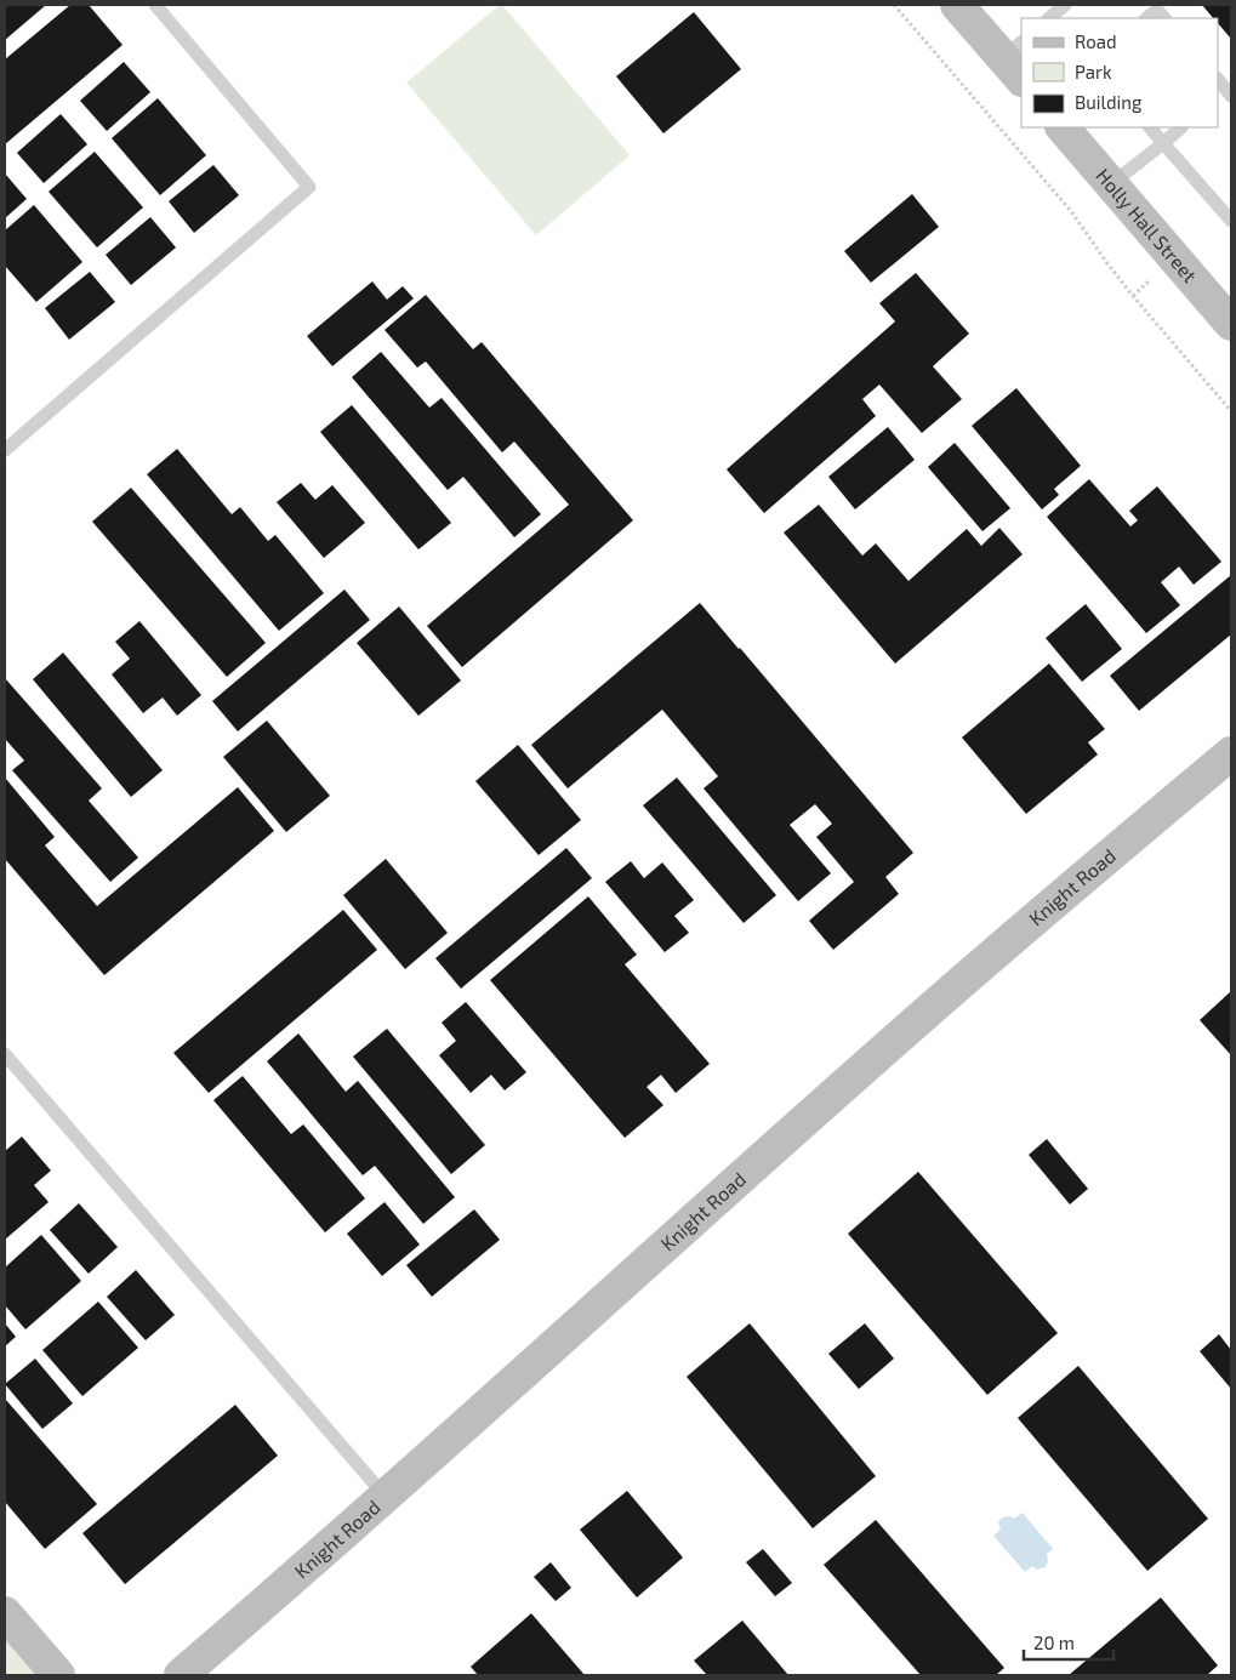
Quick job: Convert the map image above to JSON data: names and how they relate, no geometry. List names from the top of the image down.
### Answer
{
  "streets": {
    "street": ["Holly Hall Street", "Knight Road"]
  },
  "legend": ["Road", "Park", "Building"],
  "scale_bar": "20 m"
}
